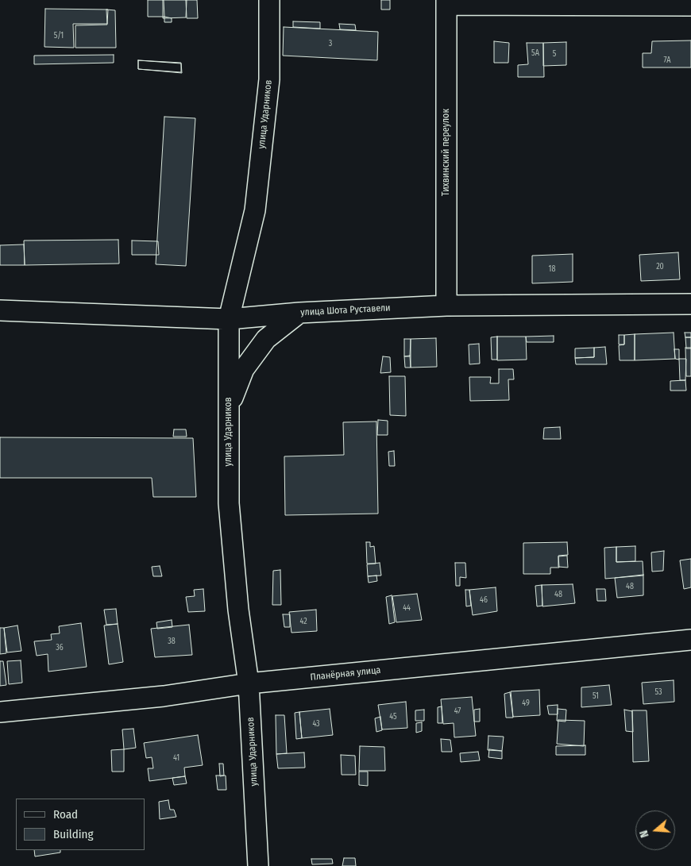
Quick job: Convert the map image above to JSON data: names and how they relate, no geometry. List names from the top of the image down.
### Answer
{
  "streets": {
    "street": [
      "улица Ударников",
      "Тихвинский переулок",
      "улица Шота Руставели",
      "Планёрная улица"
    ]
  },
  "crossings": [
    ["улица Ударников", "улица Шота Руставели"],
    ["улица Ударников", "Планёрная улица"],
    ["Тихвинский переулок", "улица Шота Руставели"]
  ],
  "house_numbers": [
    "5/1",
    "3",
    "5А",
    "5",
    "7А",
    "20",
    "18",
    "48",
    "48",
    "46",
    "44",
    "42",
    "38",
    "36",
    "53",
    "51",
    "49",
    "47",
    "45",
    "43",
    "41"
  ],
  "legend": ["Road", "Building"],
  "north": "left"
}
